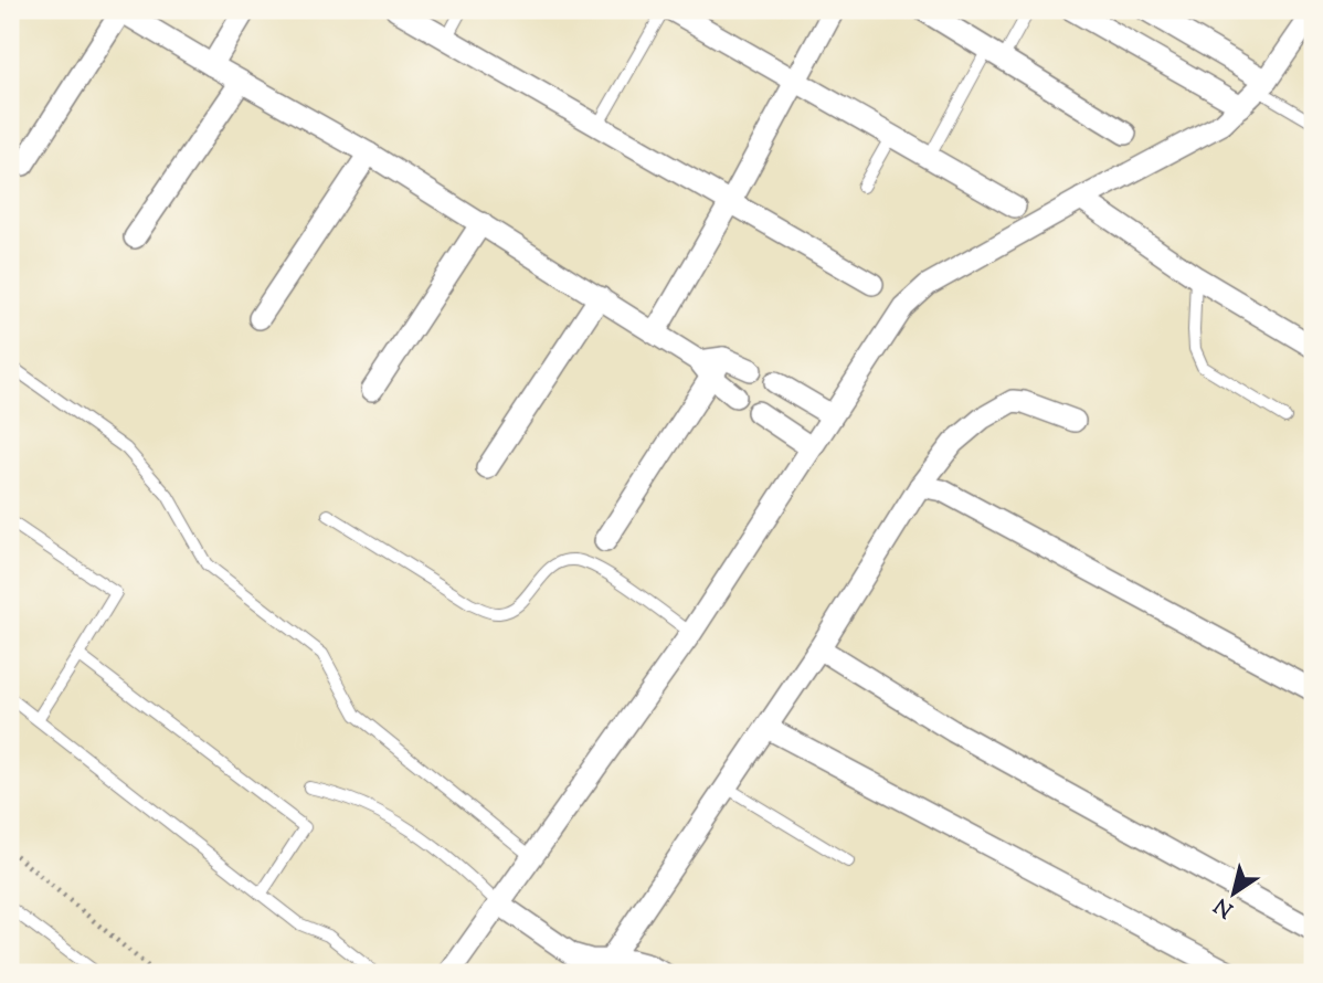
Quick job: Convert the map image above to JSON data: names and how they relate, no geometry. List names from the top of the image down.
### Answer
{
  "north": "bottom left"
}
